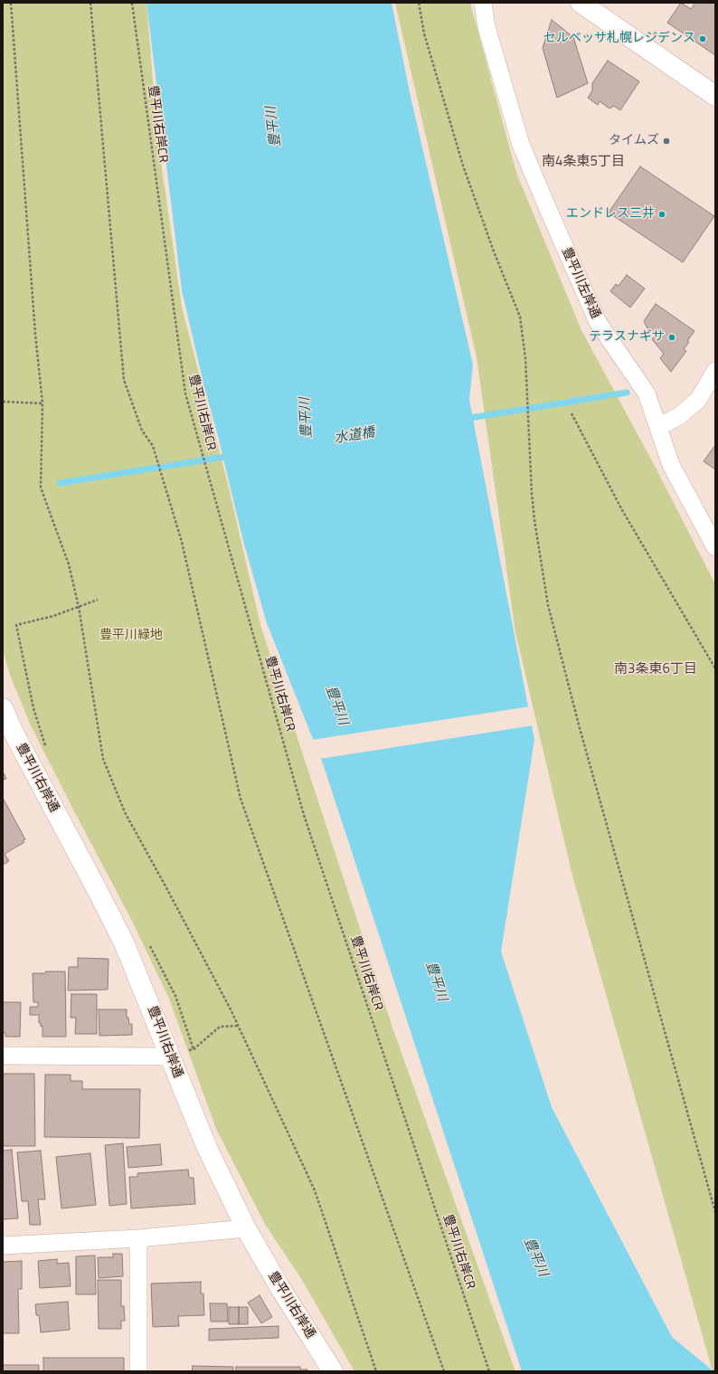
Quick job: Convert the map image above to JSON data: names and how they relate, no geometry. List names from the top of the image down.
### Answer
{
  "streets": {
    "street": ["豊平川左岸通", "豊平川右岸通"],
    "path": ["豊平川右岸CR"]
  },
  "districts": ["南4条東5丁目", "南3条東6丁目"],
  "water": ["豊平川", "水道橋"],
  "parks": ["豊平川緑地"],
  "places": [
    "セルベッサ札幌レジデンス",
    "タイムズ",
    "エンドレス三井",
    "テラスナギサ"
  ]
}
